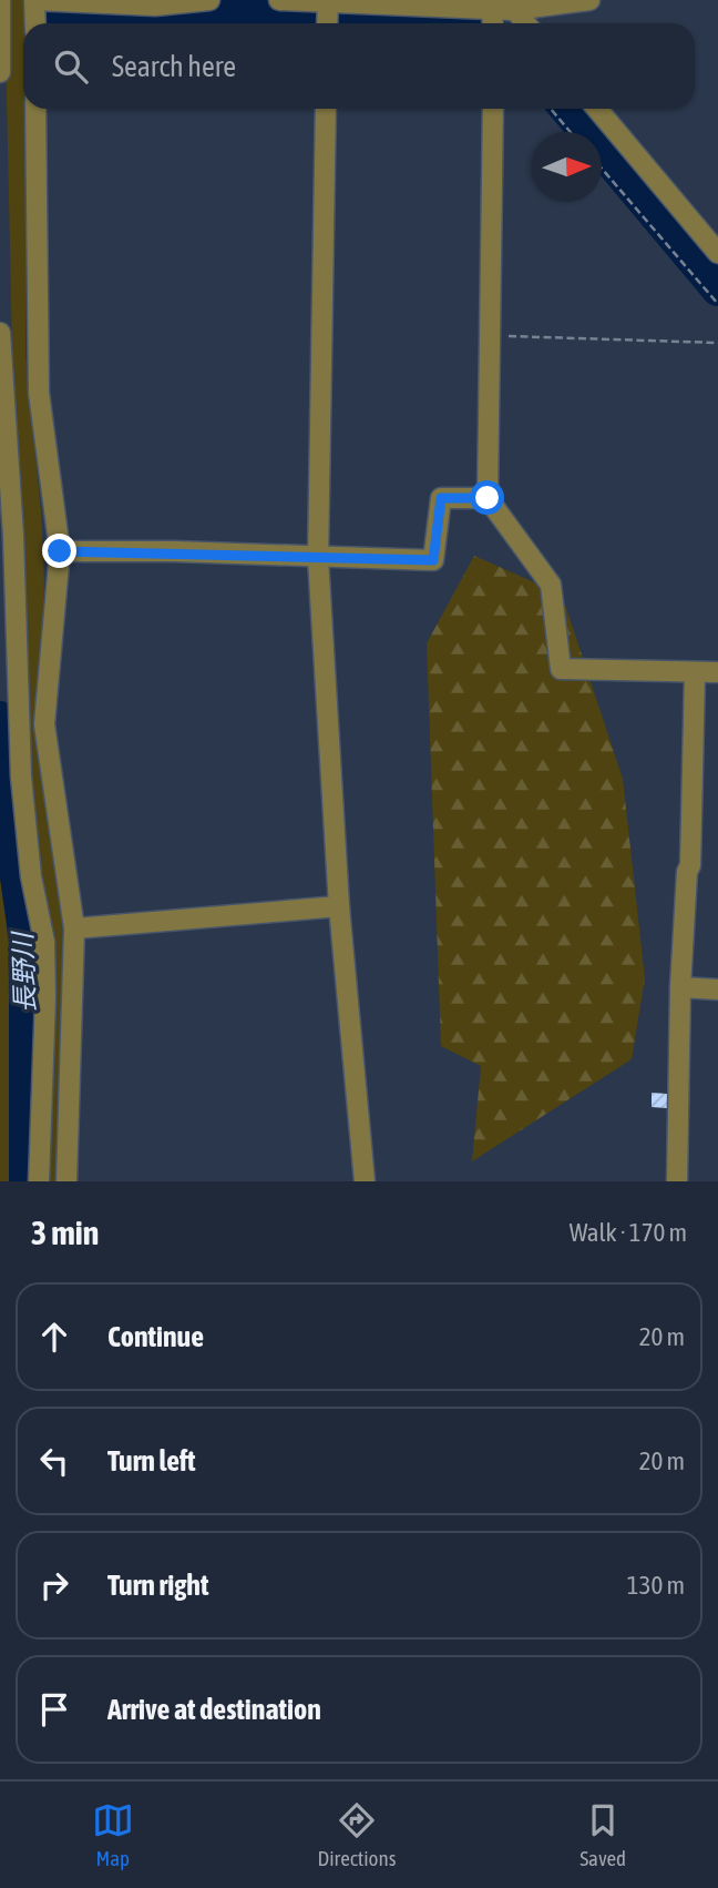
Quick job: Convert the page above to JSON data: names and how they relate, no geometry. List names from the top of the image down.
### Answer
{
  "water": ["長野川"],
  "north": "right",
  "page": {
    "search": "Search here",
    "heading": ["3 min", "Walk · 170 m"],
    "list": [
      ["Continue", "20 m"],
      ["Turn left", "20 m"],
      ["Turn right", "130 m"],
      "Arrive at destination"
    ],
    "nav": ["Map", "Directions", "Saved"]
  }
}
